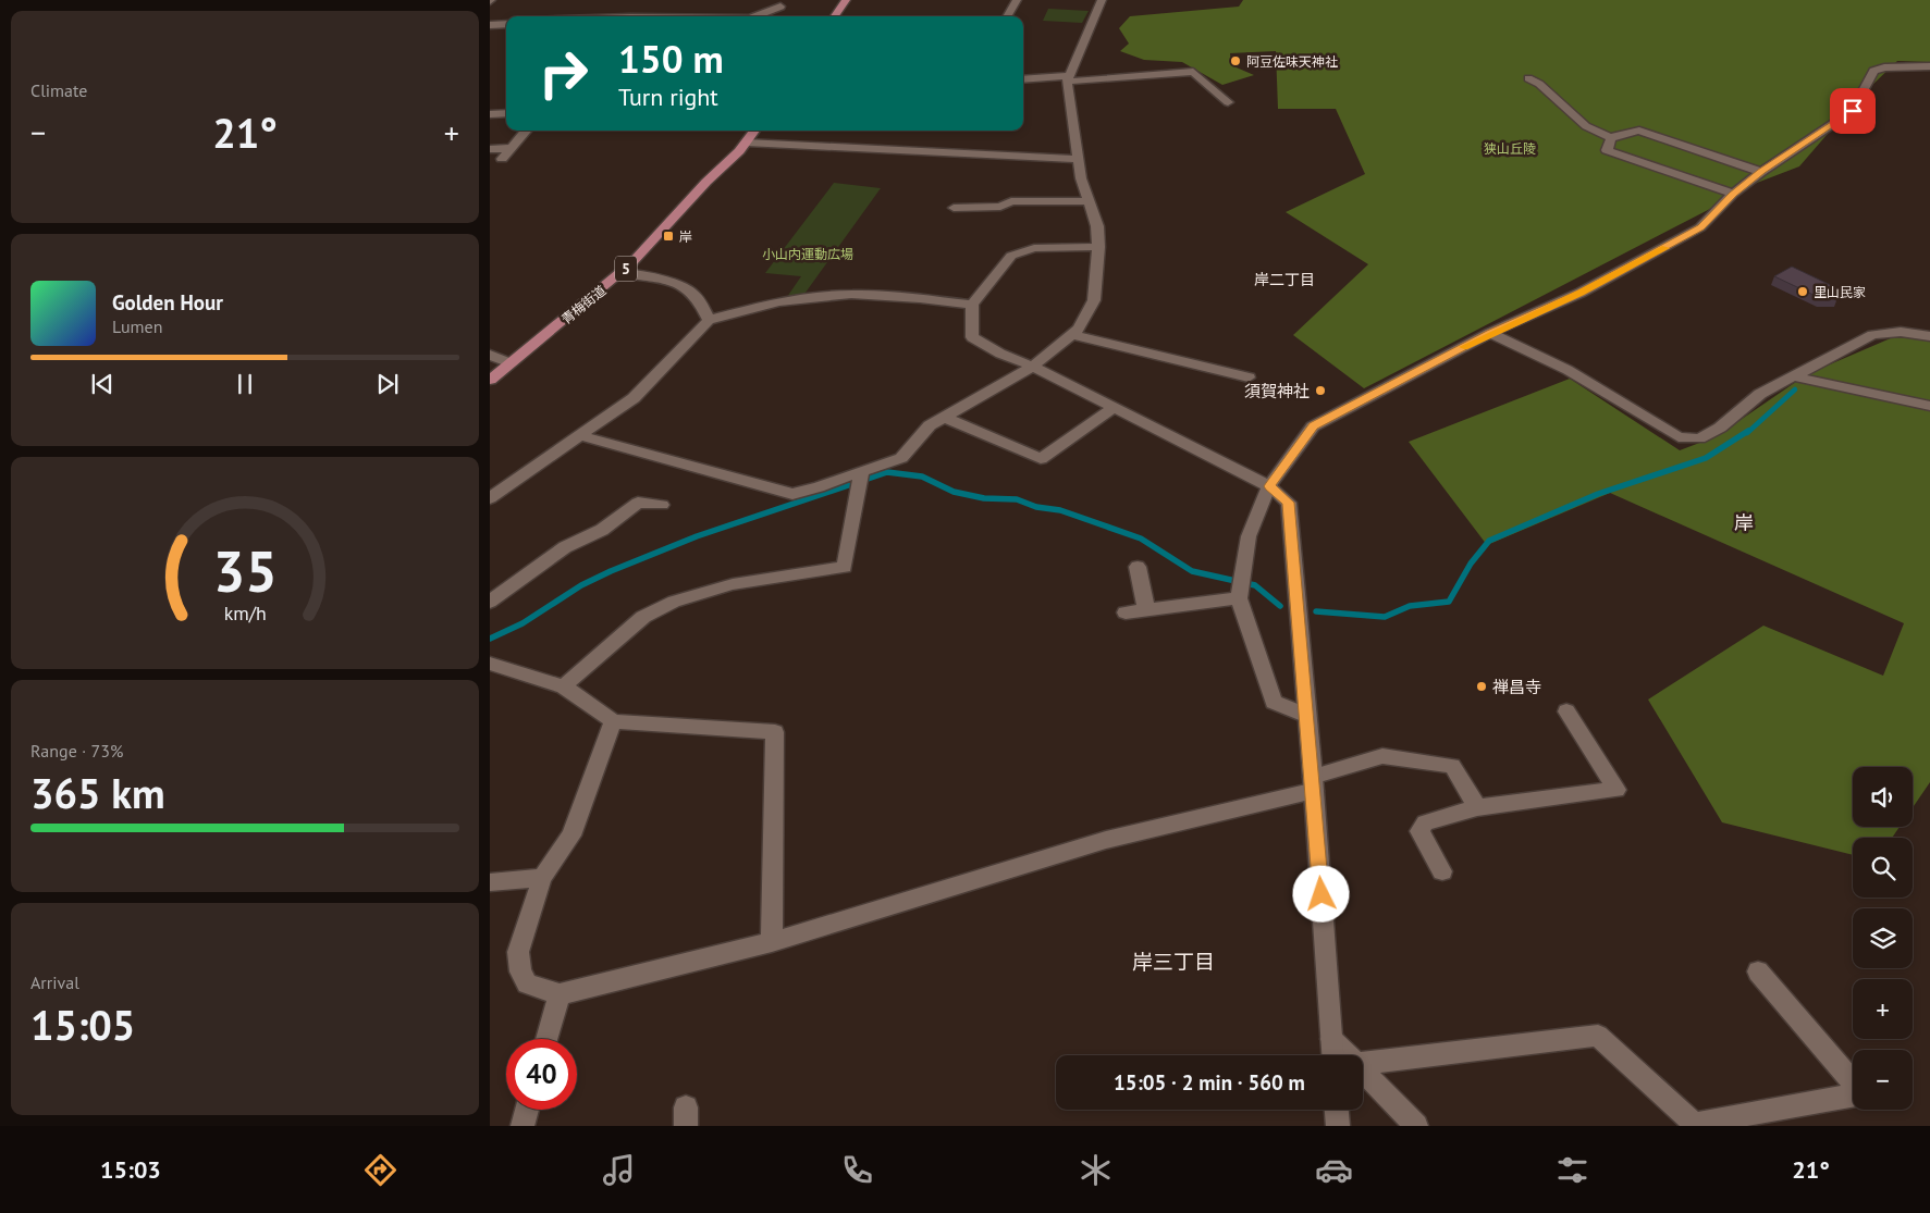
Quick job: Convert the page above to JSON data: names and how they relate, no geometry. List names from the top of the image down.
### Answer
{
  "streets": {
    "main road": ["5", "青梅街道"]
  },
  "districts": ["岸二丁目", "岸", "岸三丁目"],
  "parks": ["狭山丘陵", "小山内運動広場"],
  "places": {
    "other": [
      "阿豆佐味天神社",
      "里山民家",
      "須賀神社",
      "禅昌寺"
    ],
    "transit": ["岸"]
  },
  "page": {
    "tile": [
      "Climate",
      ["Range · 73%", "365 km"],
      ["Arrival", "15:05"]
    ],
    "turn": ["150 m", "Turn right"],
    "heat": ["−", "21°", "+"],
    "song": ["Golden Hour", "Lumen"],
    "map_buttons": ["+", "−"],
    "limit": "40",
    "trip": "15:05 · 2 min · 560 m",
    "tabs": ["15:03", "21°"],
    "gauge": ["35", "km/h"]
  }
}
